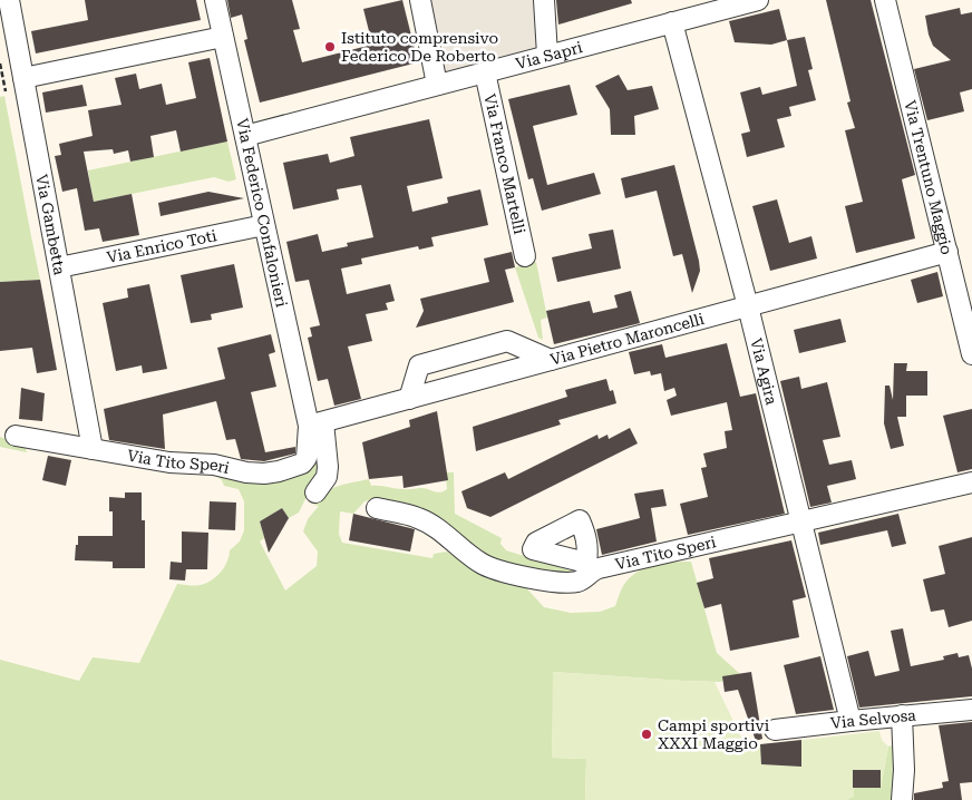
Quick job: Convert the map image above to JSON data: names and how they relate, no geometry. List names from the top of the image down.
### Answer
{
  "streets": {
    "street": [
      "Via Sapri",
      "Via Franco Martelli",
      "Via Trentuno Maggio",
      "Via Federico Confalonieri",
      "Via Gambetta",
      "Via Enrico Toti",
      "Via Pietro Maroncelli",
      "Via Agira",
      "Via Tito Speri",
      "Via Selvosa"
    ]
  },
  "crossings": [
    ["Via Sapri", "Via Franco Martelli"],
    ["Via Sapri", "Via Federico Confalonieri"],
    ["Via Sapri", "Via Agira"],
    ["Via Trentuno Maggio", "Via Pietro Maroncelli"],
    ["Via Federico Confalonieri", "Via Enrico Toti"],
    ["Via Federico Confalonieri", "Via Pietro Maroncelli"],
    ["Via Federico Confalonieri", "Via Tito Speri"],
    ["Via Gambetta", "Via Enrico Toti"],
    ["Via Gambetta", "Via Tito Speri"],
    ["Via Pietro Maroncelli", "Via Agira"],
    ["Via Pietro Maroncelli", "Via Tito Speri"],
    ["Via Agira", "Via Tito Speri"],
    ["Via Agira", "Via Selvosa"]
  ],
  "places": ["Istituto comprensivo Federico De Roberto", "Campi sportivi XXXI Maggio"]
}
